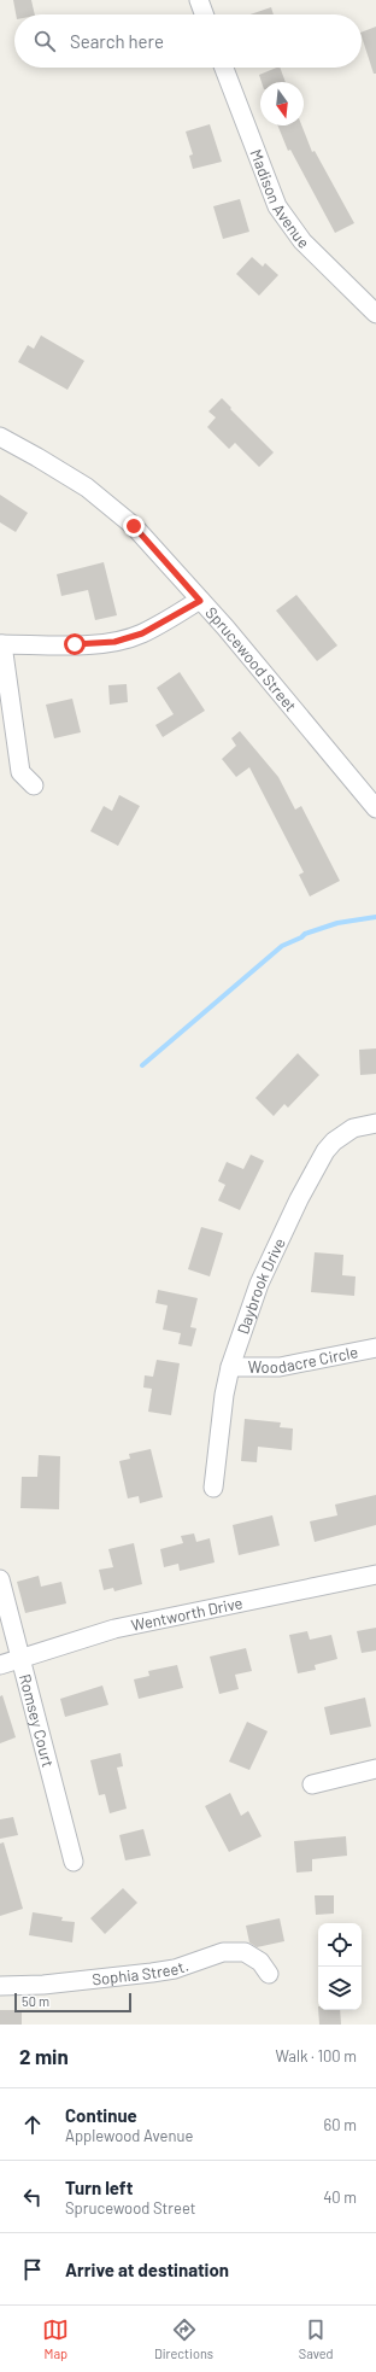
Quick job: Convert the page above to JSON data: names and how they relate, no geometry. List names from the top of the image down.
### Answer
{
  "streets": {
    "street": [
      "Madison Avenue",
      "Sprucewood Street",
      "Daybrook Drive",
      "Woodacre Circle",
      "Wentworth Drive",
      "Romsey Court",
      "Sophia Street."
    ]
  },
  "crossings": [
    ["Daybrook Drive", "Woodacre Circle"],
    ["Wentworth Drive", "Romsey Court"]
  ],
  "scale_bar": "50 m",
  "north": "bottom",
  "page": {
    "search": "Search here",
    "scale": "50 m",
    "heading": ["2 min", "Walk · 100 m"],
    "list": [
      ["Continue", "Applewood Avenue", "60 m"],
      ["Turn left", "Sprucewood Street", "40 m"],
      "Arrive at destination"
    ],
    "nav": ["Map", "Directions", "Saved"]
  }
}
